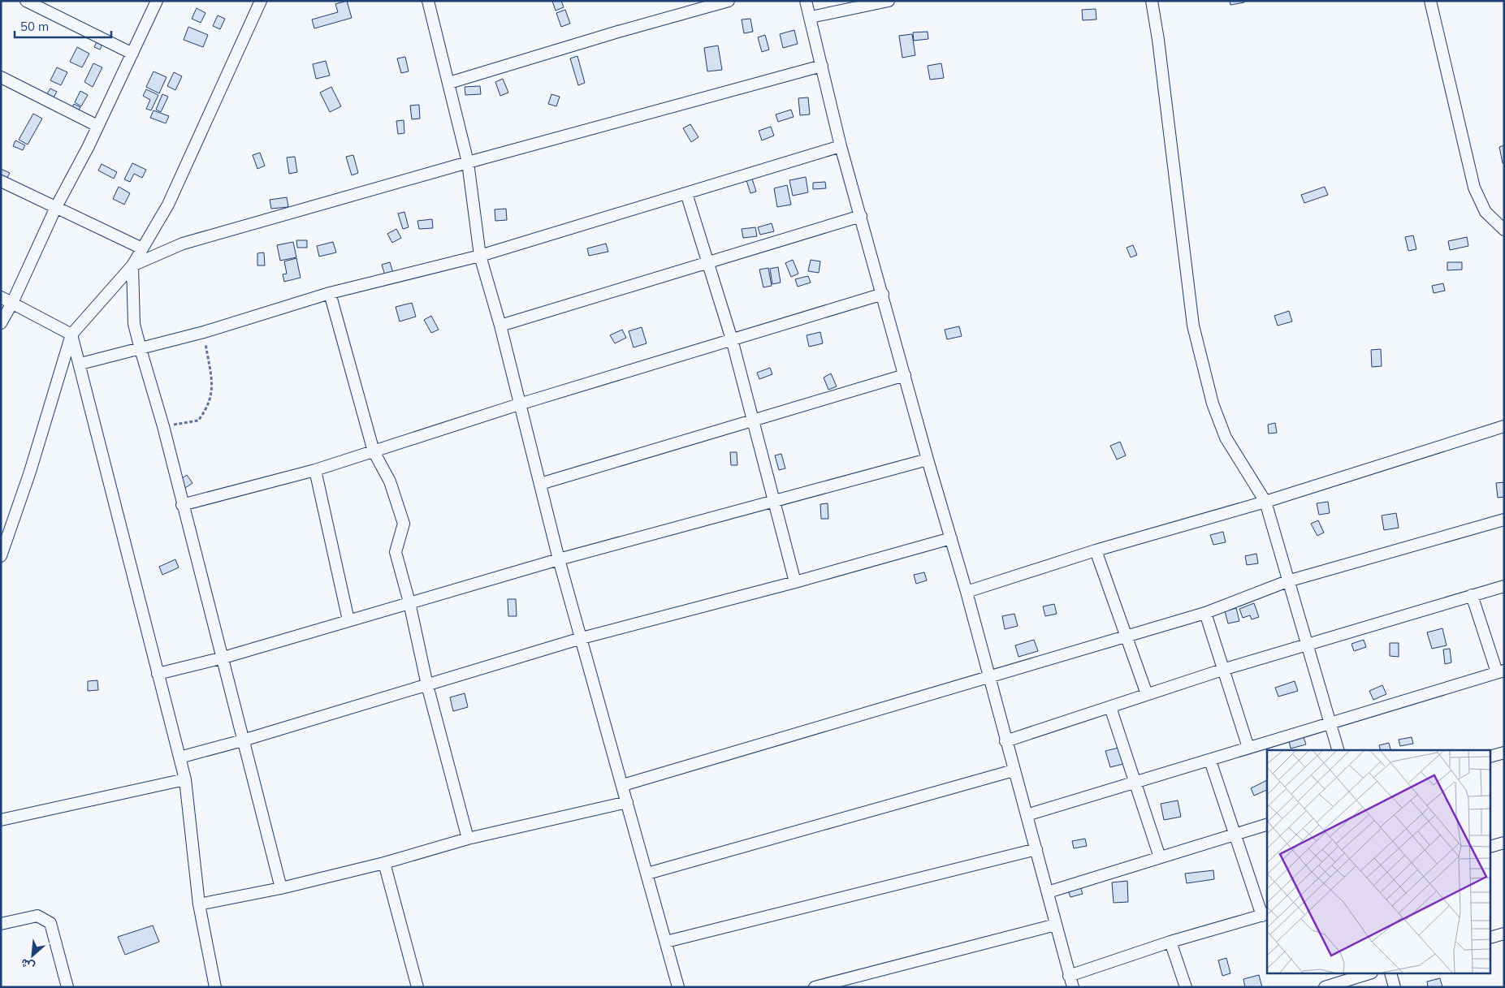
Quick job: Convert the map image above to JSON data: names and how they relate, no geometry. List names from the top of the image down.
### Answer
{
  "scale_bar": "50 m",
  "north": "bottom left"
}
